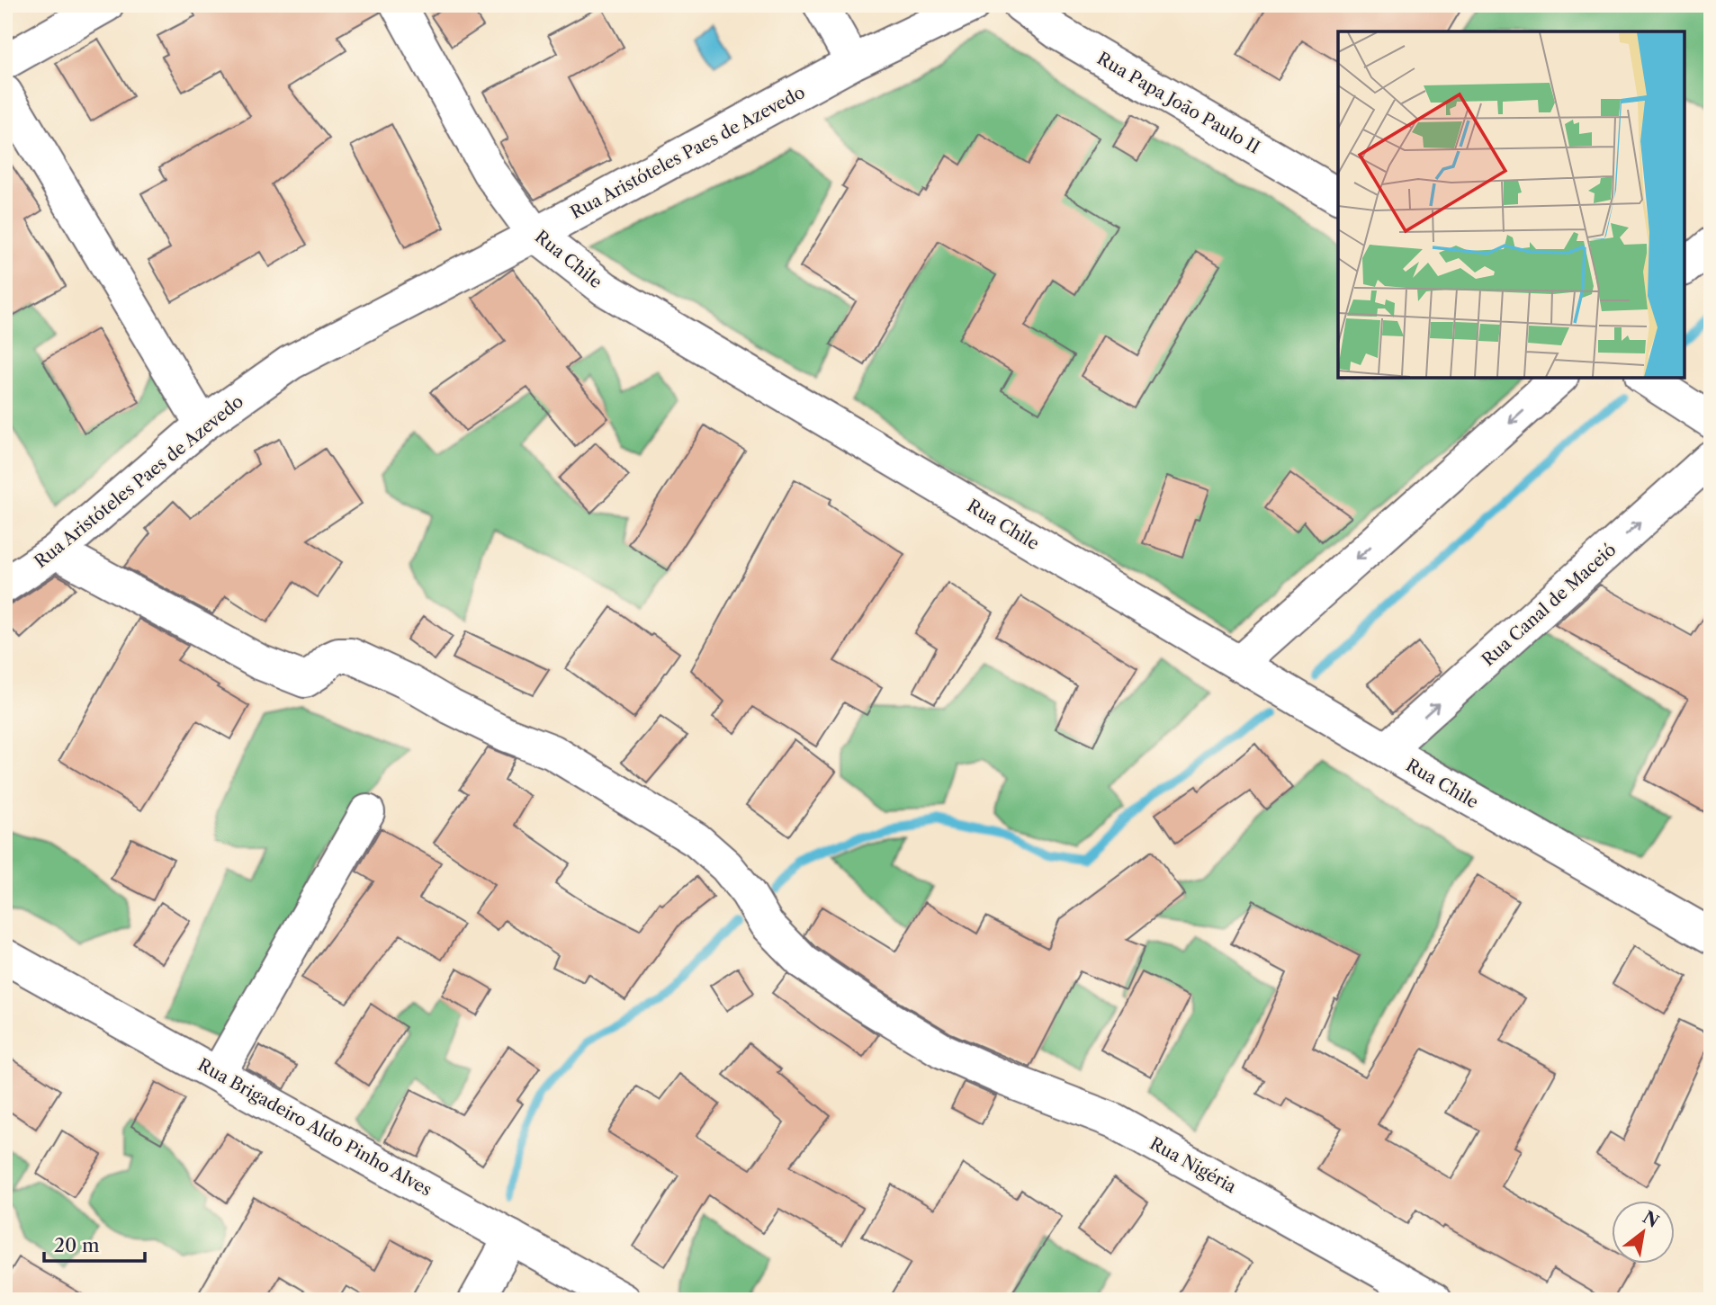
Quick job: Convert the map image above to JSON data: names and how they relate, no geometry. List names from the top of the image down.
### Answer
{
  "streets": {
    "street": [
      "Rua Papa João Paulo II",
      "Rua Aristóteles Paes de Azevedo",
      "Rua Chile",
      "Rua Canal de Maceió",
      "Rua Brigadeiro Aldo Pinho Alves",
      "Rua Nigéria"
    ]
  },
  "crossings": [
    ["Rua Aristóteles Paes de Azevedo", "Rua Chile"],
    ["Rua Aristóteles Paes de Azevedo", "Rua Nigéria"],
    ["Rua Chile", "Rua Canal de Maceió"]
  ],
  "scale_bar": "20 m",
  "north": "top right"
}
